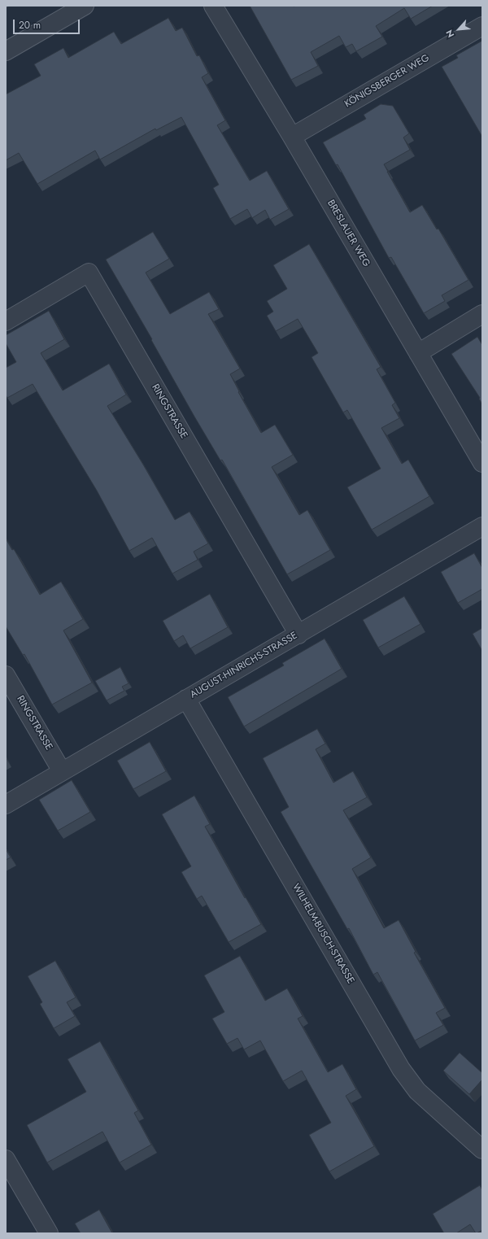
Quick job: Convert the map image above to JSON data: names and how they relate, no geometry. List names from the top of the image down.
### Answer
{
  "streets": {
    "street": [
      "KÖNIGSBERGER WEG",
      "BRESLAUER WEG",
      "RINGSTRASSE",
      "AUGUST-HINRICHS-STRASSE",
      "WILHELM-BUSCH-STRASSE"
    ]
  },
  "crossings": [
    ["KÖNIGSBERGER WEG", "BRESLAUER WEG"],
    ["RINGSTRASSE", "AUGUST-HINRICHS-STRASSE"],
    ["AUGUST-HINRICHS-STRASSE", "WILHELM-BUSCH-STRASSE"]
  ],
  "scale_bar": "20 m",
  "north": "bottom left"
}
